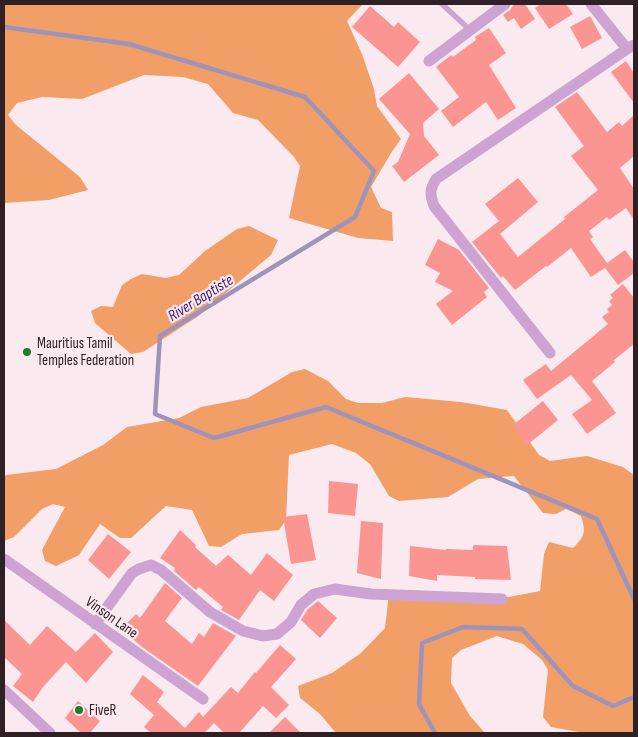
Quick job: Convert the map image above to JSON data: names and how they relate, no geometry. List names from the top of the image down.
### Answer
{
  "streets": {
    "street": ["Vinson Lane"]
  },
  "water": ["River Baptiste"],
  "places": ["Mauritius Tamil Temples Federation", "FiveR"]
}
